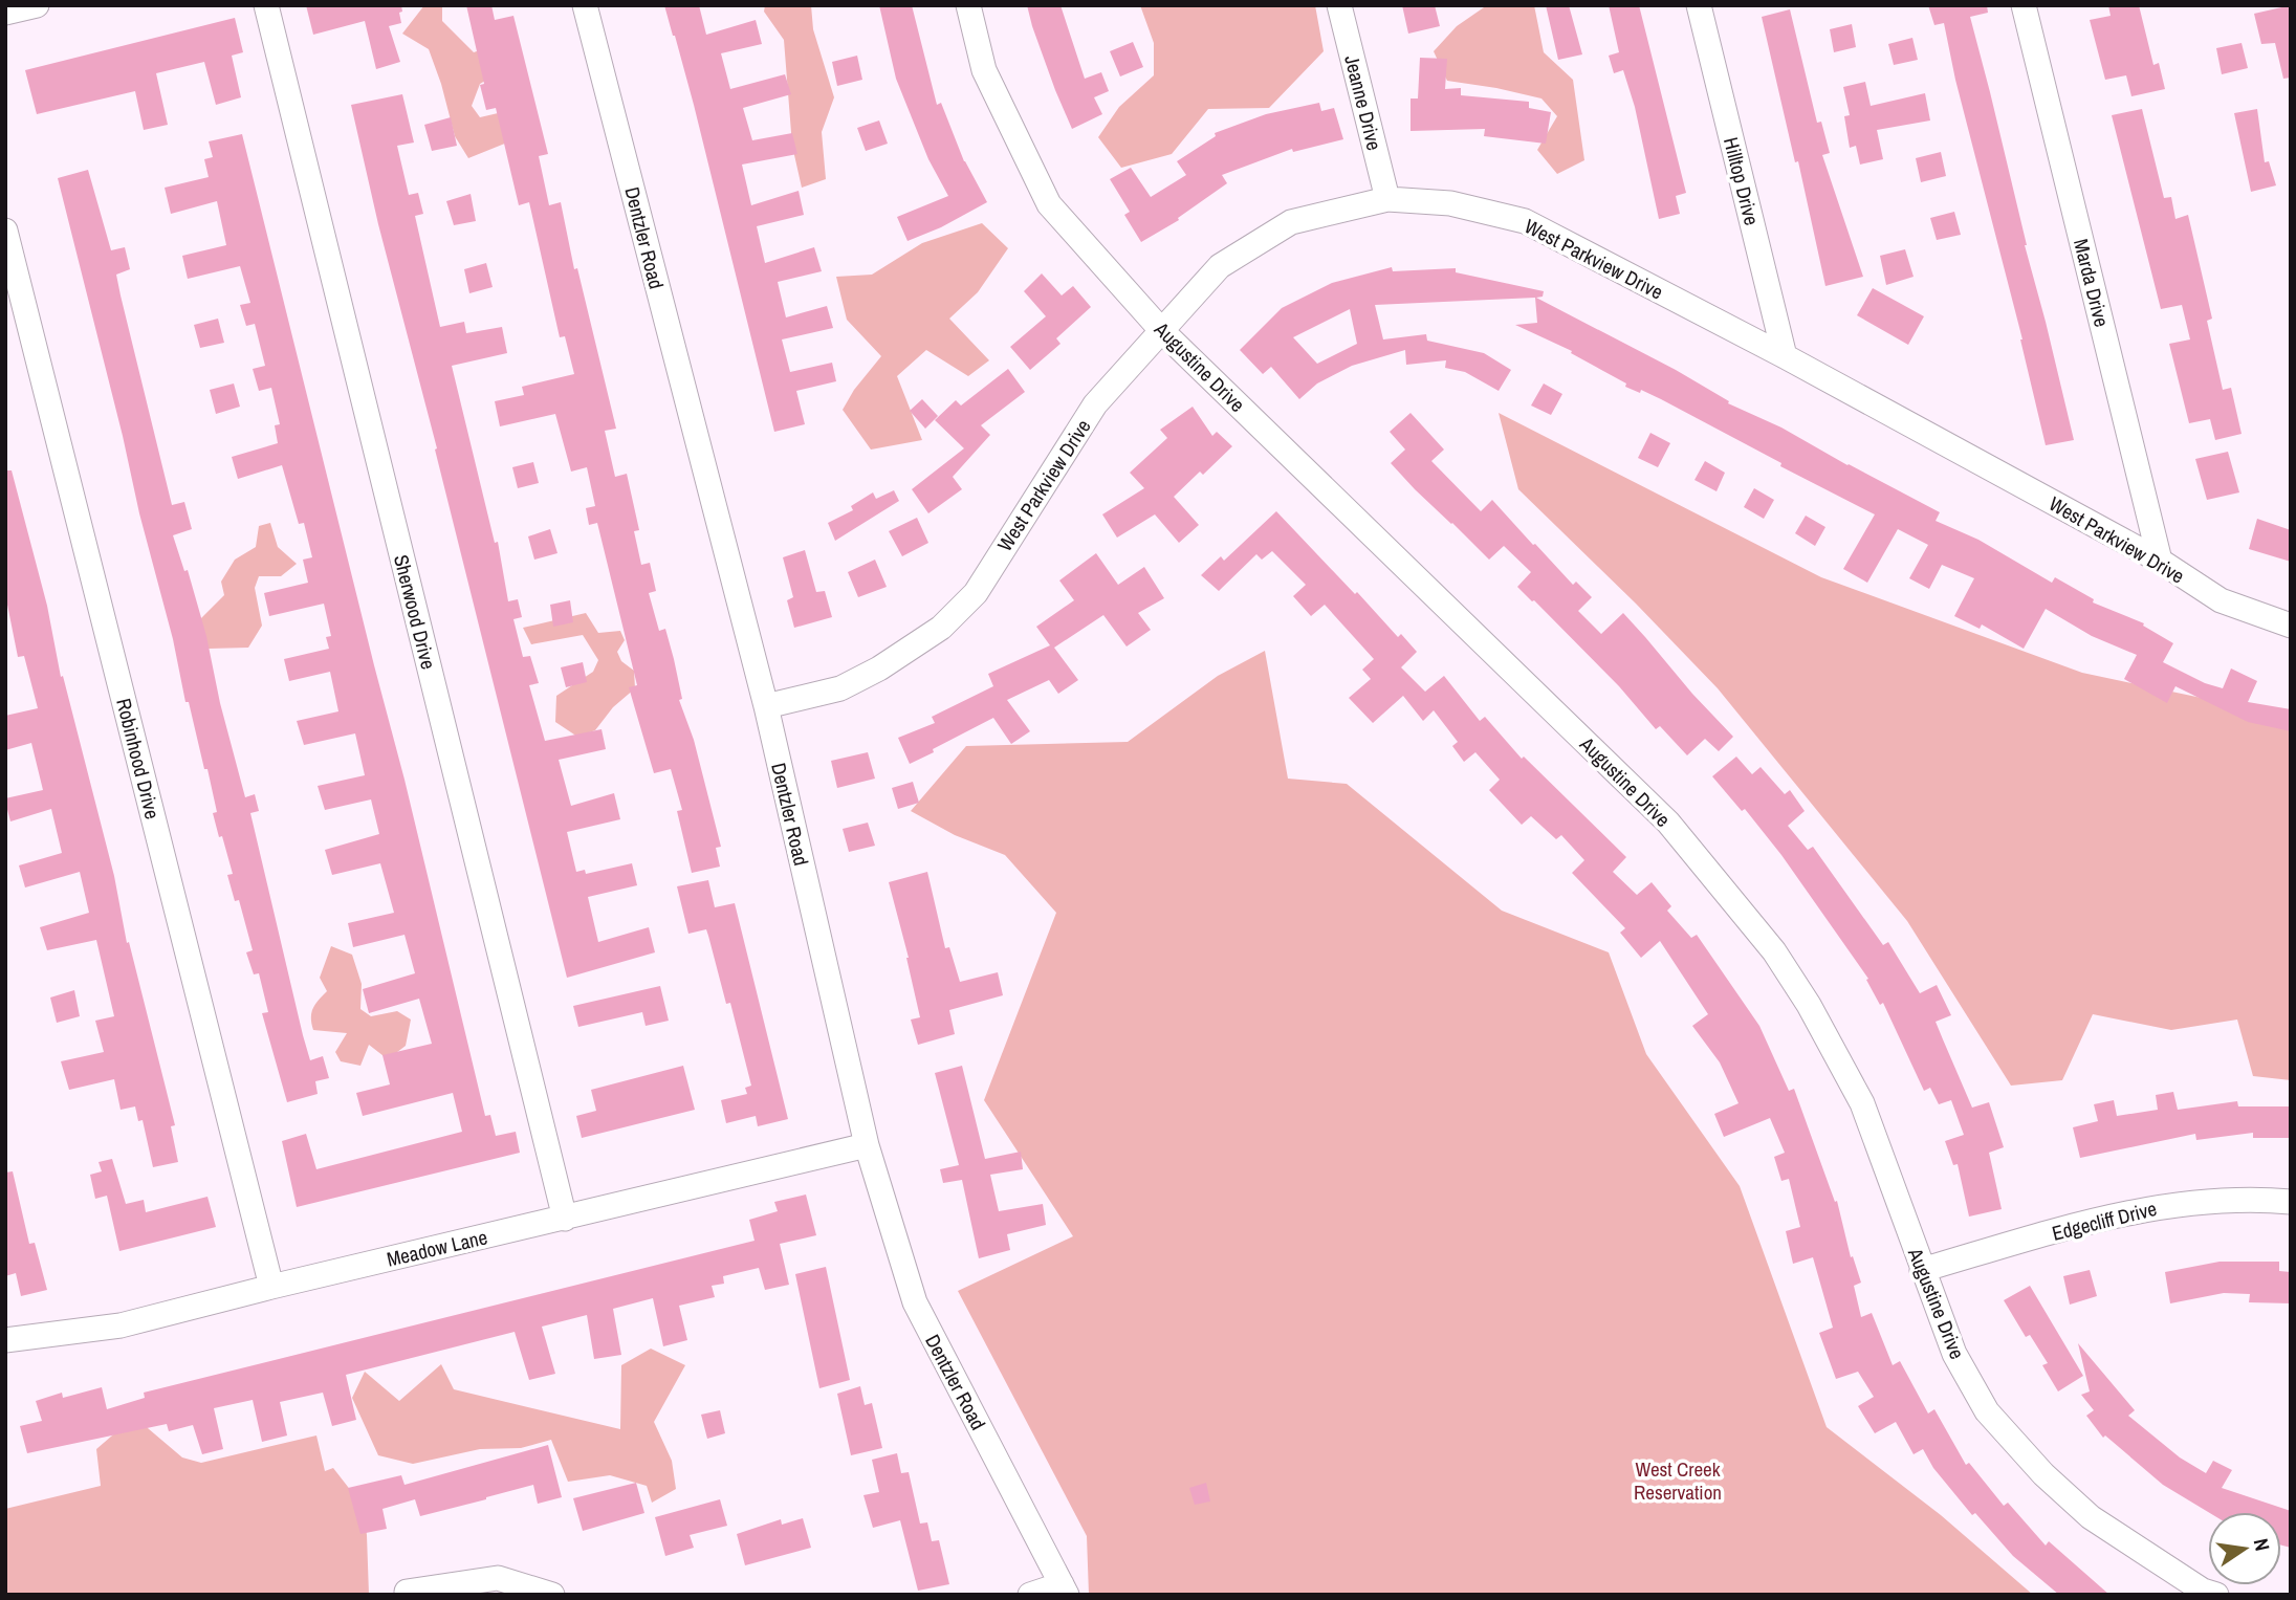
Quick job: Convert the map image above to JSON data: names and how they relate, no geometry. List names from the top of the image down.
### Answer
{
  "streets": {
    "street": [
      "Jeanne Drive",
      "Hilltop Drive",
      "Dentzler Road",
      "West Parkview Drive",
      "Marda Drive",
      "Augustine Drive",
      "Sherwood Drive",
      "Robinhood Drive",
      "Edgecliff Drive",
      "Meadow Lane"
    ]
  },
  "crossings": [
    ["Jeanne Drive", "West Parkview Drive"],
    ["Hilltop Drive", "West Parkview Drive"],
    ["Dentzler Road", "West Parkview Drive"],
    ["Dentzler Road", "Meadow Lane"],
    ["West Parkview Drive", "Marda Drive"],
    ["West Parkview Drive", "Augustine Drive"],
    ["Augustine Drive", "Edgecliff Drive"],
    ["Sherwood Drive", "Meadow Lane"],
    ["Robinhood Drive", "Meadow Lane"]
  ],
  "parks": ["West Creek Reservation"],
  "north": "right"
}
